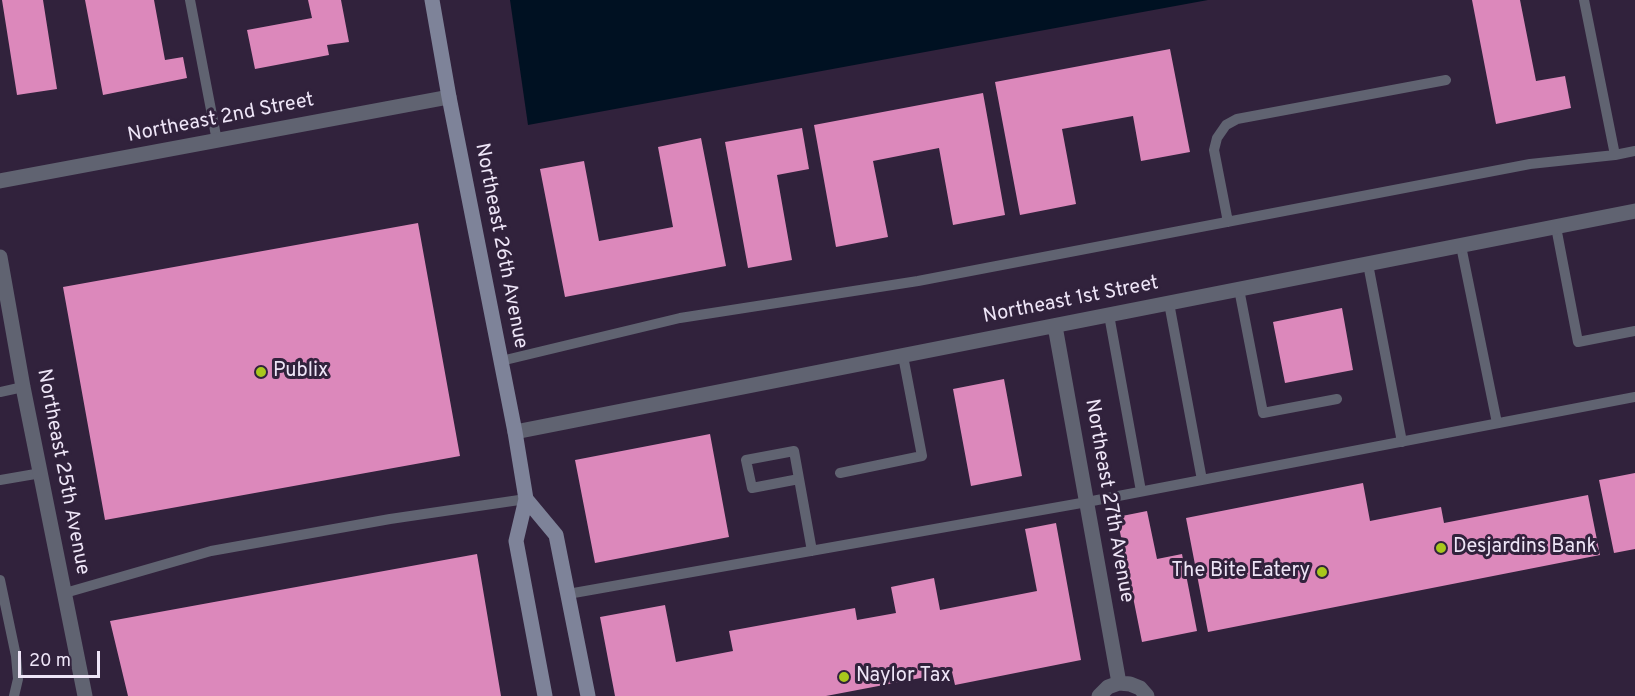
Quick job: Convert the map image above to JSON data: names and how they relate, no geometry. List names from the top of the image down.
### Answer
{
  "streets": {
    "street": [
      "Northeast 2nd Street",
      "Northeast 26th Avenue",
      "Northeast 1st Street",
      "Northeast 25th Avenue",
      "Northeast 27th Avenue"
    ]
  },
  "crossings": [
    ["Northeast 2nd Street", "Northeast 26th Avenue"],
    ["Northeast 26th Avenue", "Northeast 1st Street"],
    ["Northeast 1st Street", "Northeast 27th Avenue"]
  ],
  "places": [
    "Publix",
    "Desjardins Bank",
    "The Bite Eatery",
    "Naylor Tax"
  ],
  "scale_bar": "20 m"
}
